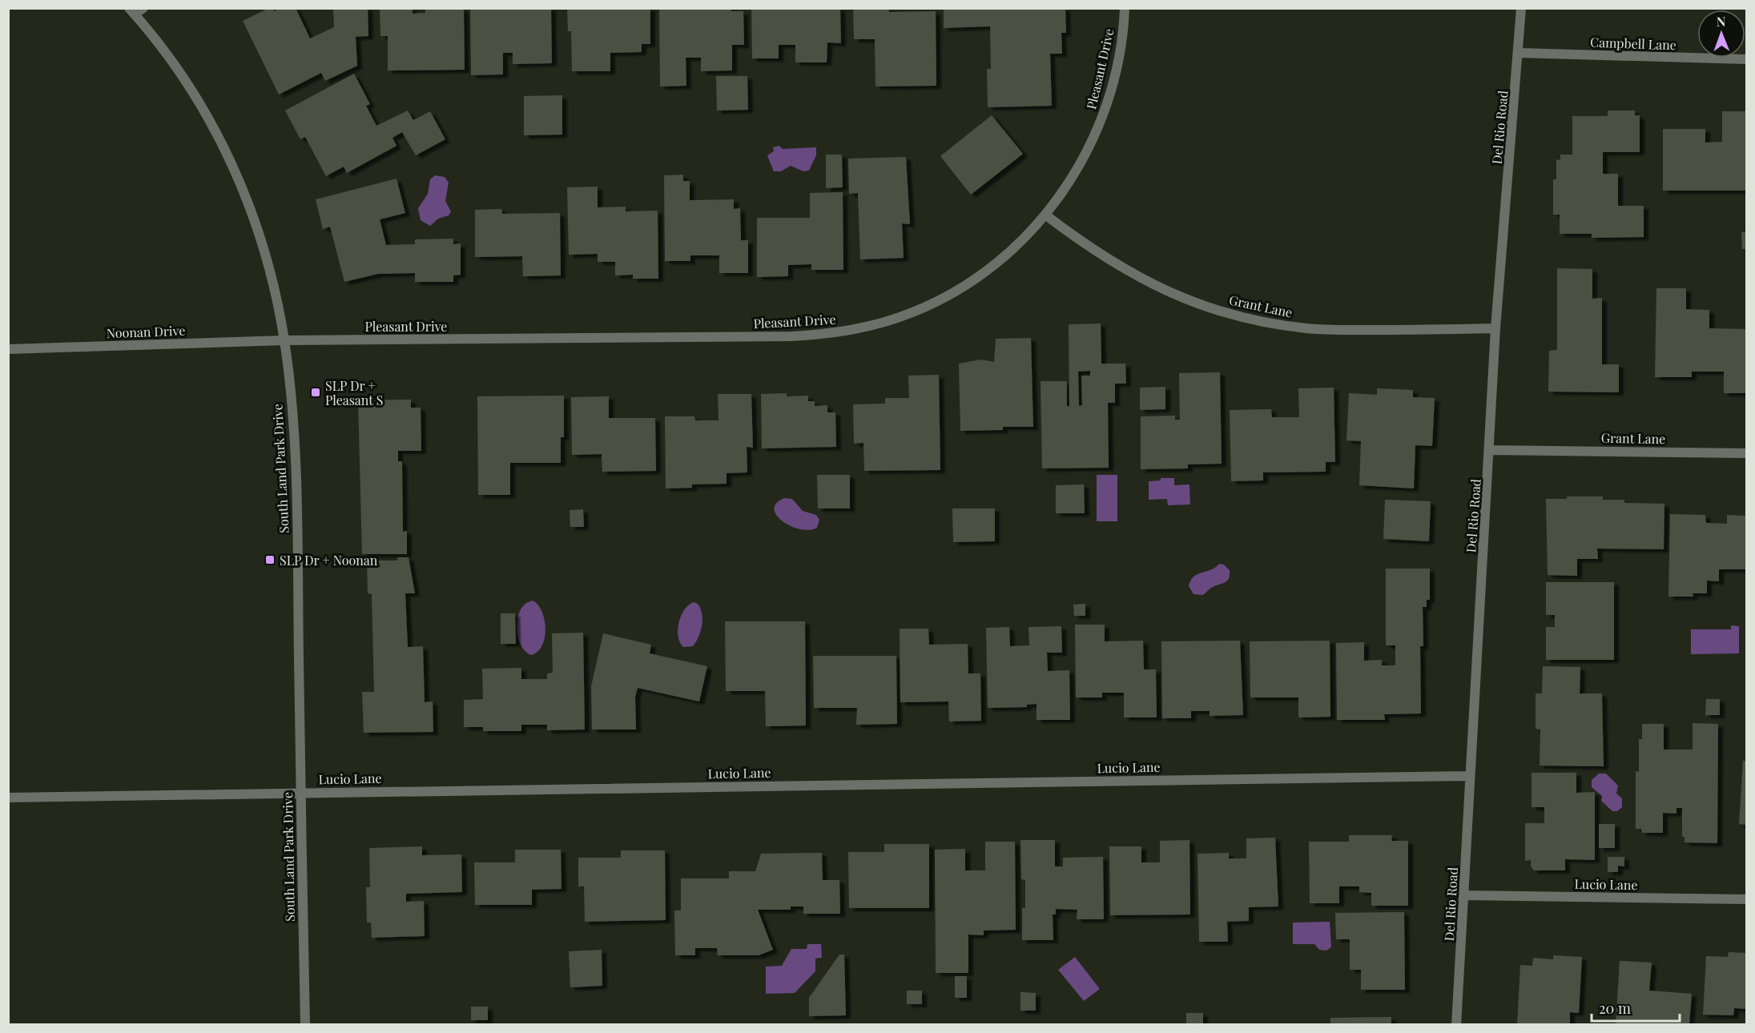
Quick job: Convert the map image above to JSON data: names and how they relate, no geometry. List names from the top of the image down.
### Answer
{
  "streets": {
    "street": [
      "Campbell Lane",
      "Pleasant Drive",
      "Del Rio Road",
      "Grant Lane",
      "Noonan Drive",
      "South Land Park Drive",
      "Lucio Lane"
    ]
  },
  "crossings": [
    ["Campbell Lane", "Del Rio Road"],
    ["Pleasant Drive", "Grant Lane"],
    ["Pleasant Drive", "Noonan Drive"],
    ["Pleasant Drive", "South Land Park Drive"],
    ["Del Rio Road", "Grant Lane"],
    ["Del Rio Road", "Lucio Lane"],
    ["Noonan Drive", "South Land Park Drive"],
    ["South Land Park Drive", "Lucio Lane"]
  ],
  "places": {
    "transit": ["SLP Dr + Pleasant S", "SLP Dr + Noonan"]
  },
  "scale_bar": "20 m",
  "north": "top"
}
